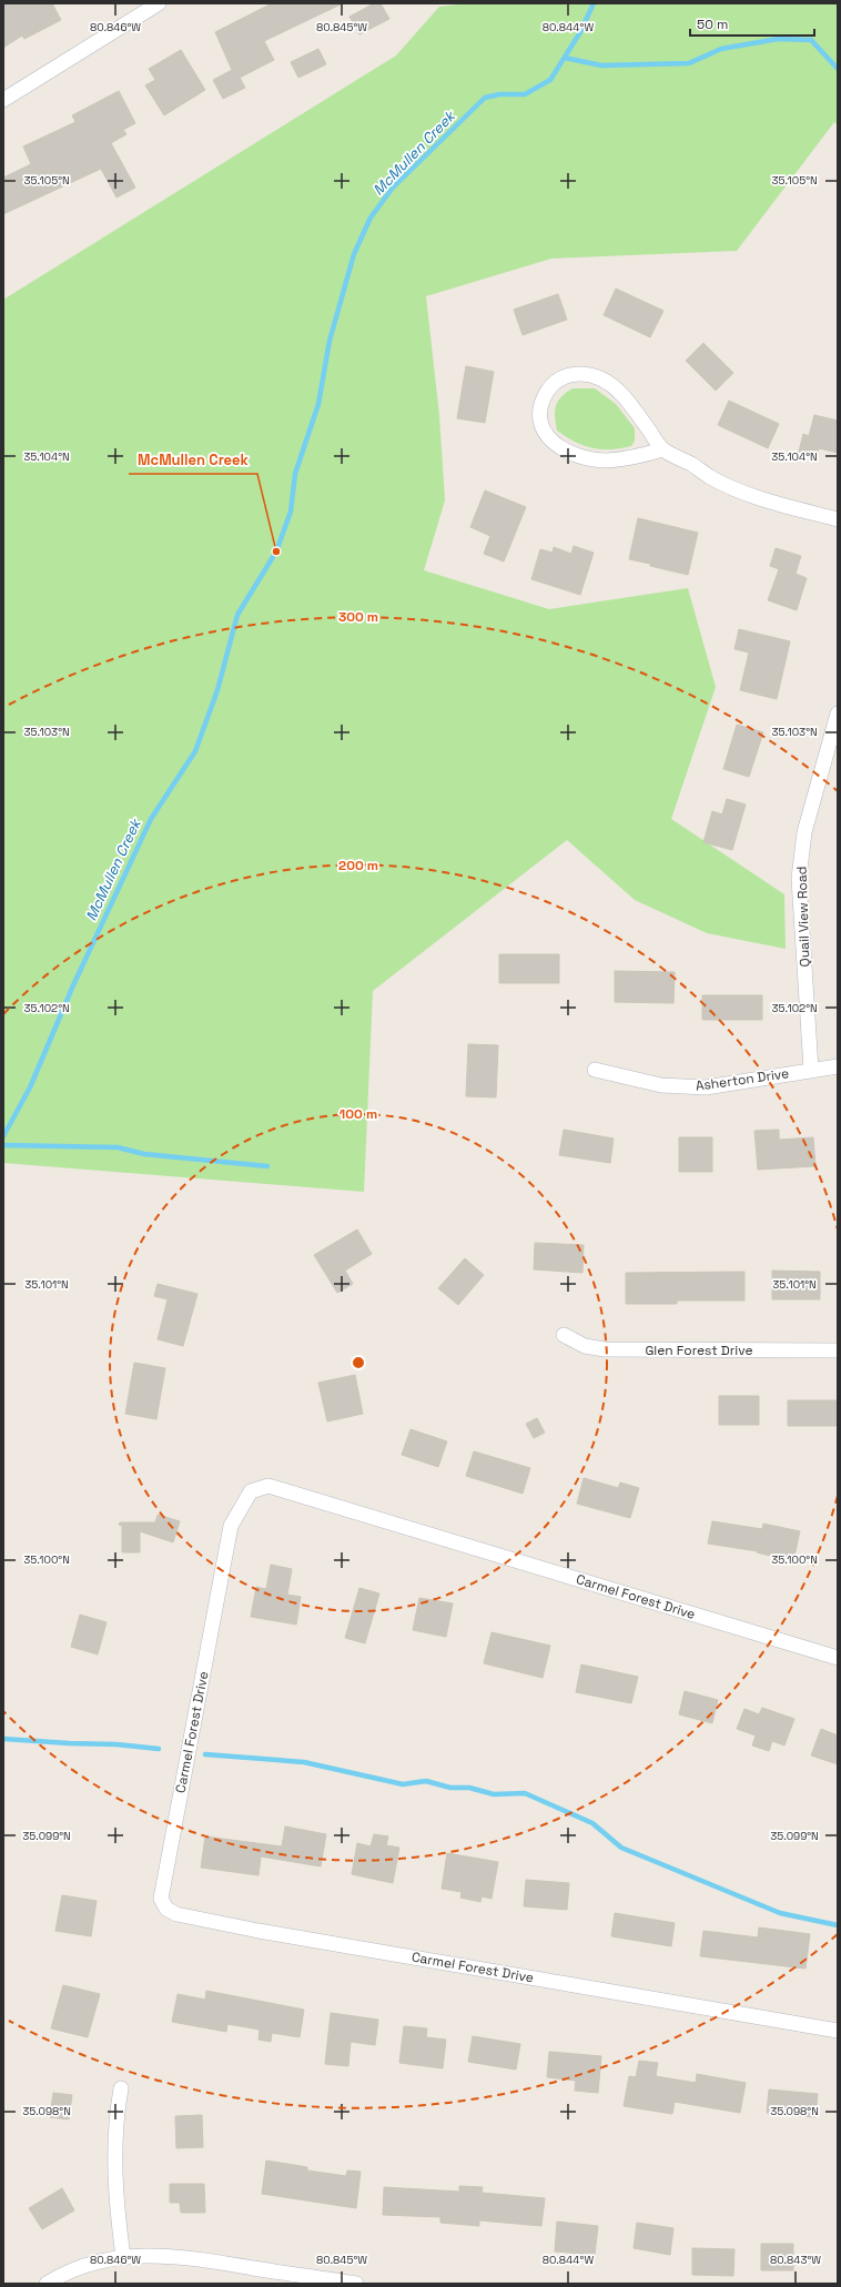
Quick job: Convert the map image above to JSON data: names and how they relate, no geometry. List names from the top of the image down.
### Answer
{
  "streets": {
    "street": [
      "Quail View Road",
      "Asherton Drive",
      "Glen Forest Drive",
      "Carmel Forest Drive"
    ]
  },
  "crossings": [
    ["Quail View Road", "Asherton Drive"]
  ],
  "water": ["McMullen Creek"],
  "places": ["McMullen Creek"],
  "scale_bar": "50 m",
  "coordinates": [
    "80.846°W",
    "80.845°W",
    "80.844°W",
    "35.105°N",
    "35.104°N",
    "35.103°N",
    "35.102°N",
    "35.101°N",
    "35.100°N",
    "35.099°N",
    "35.098°N",
    "80.843°W"
  ],
  "rings": ["300 m", "200 m", "100 m"]
}
